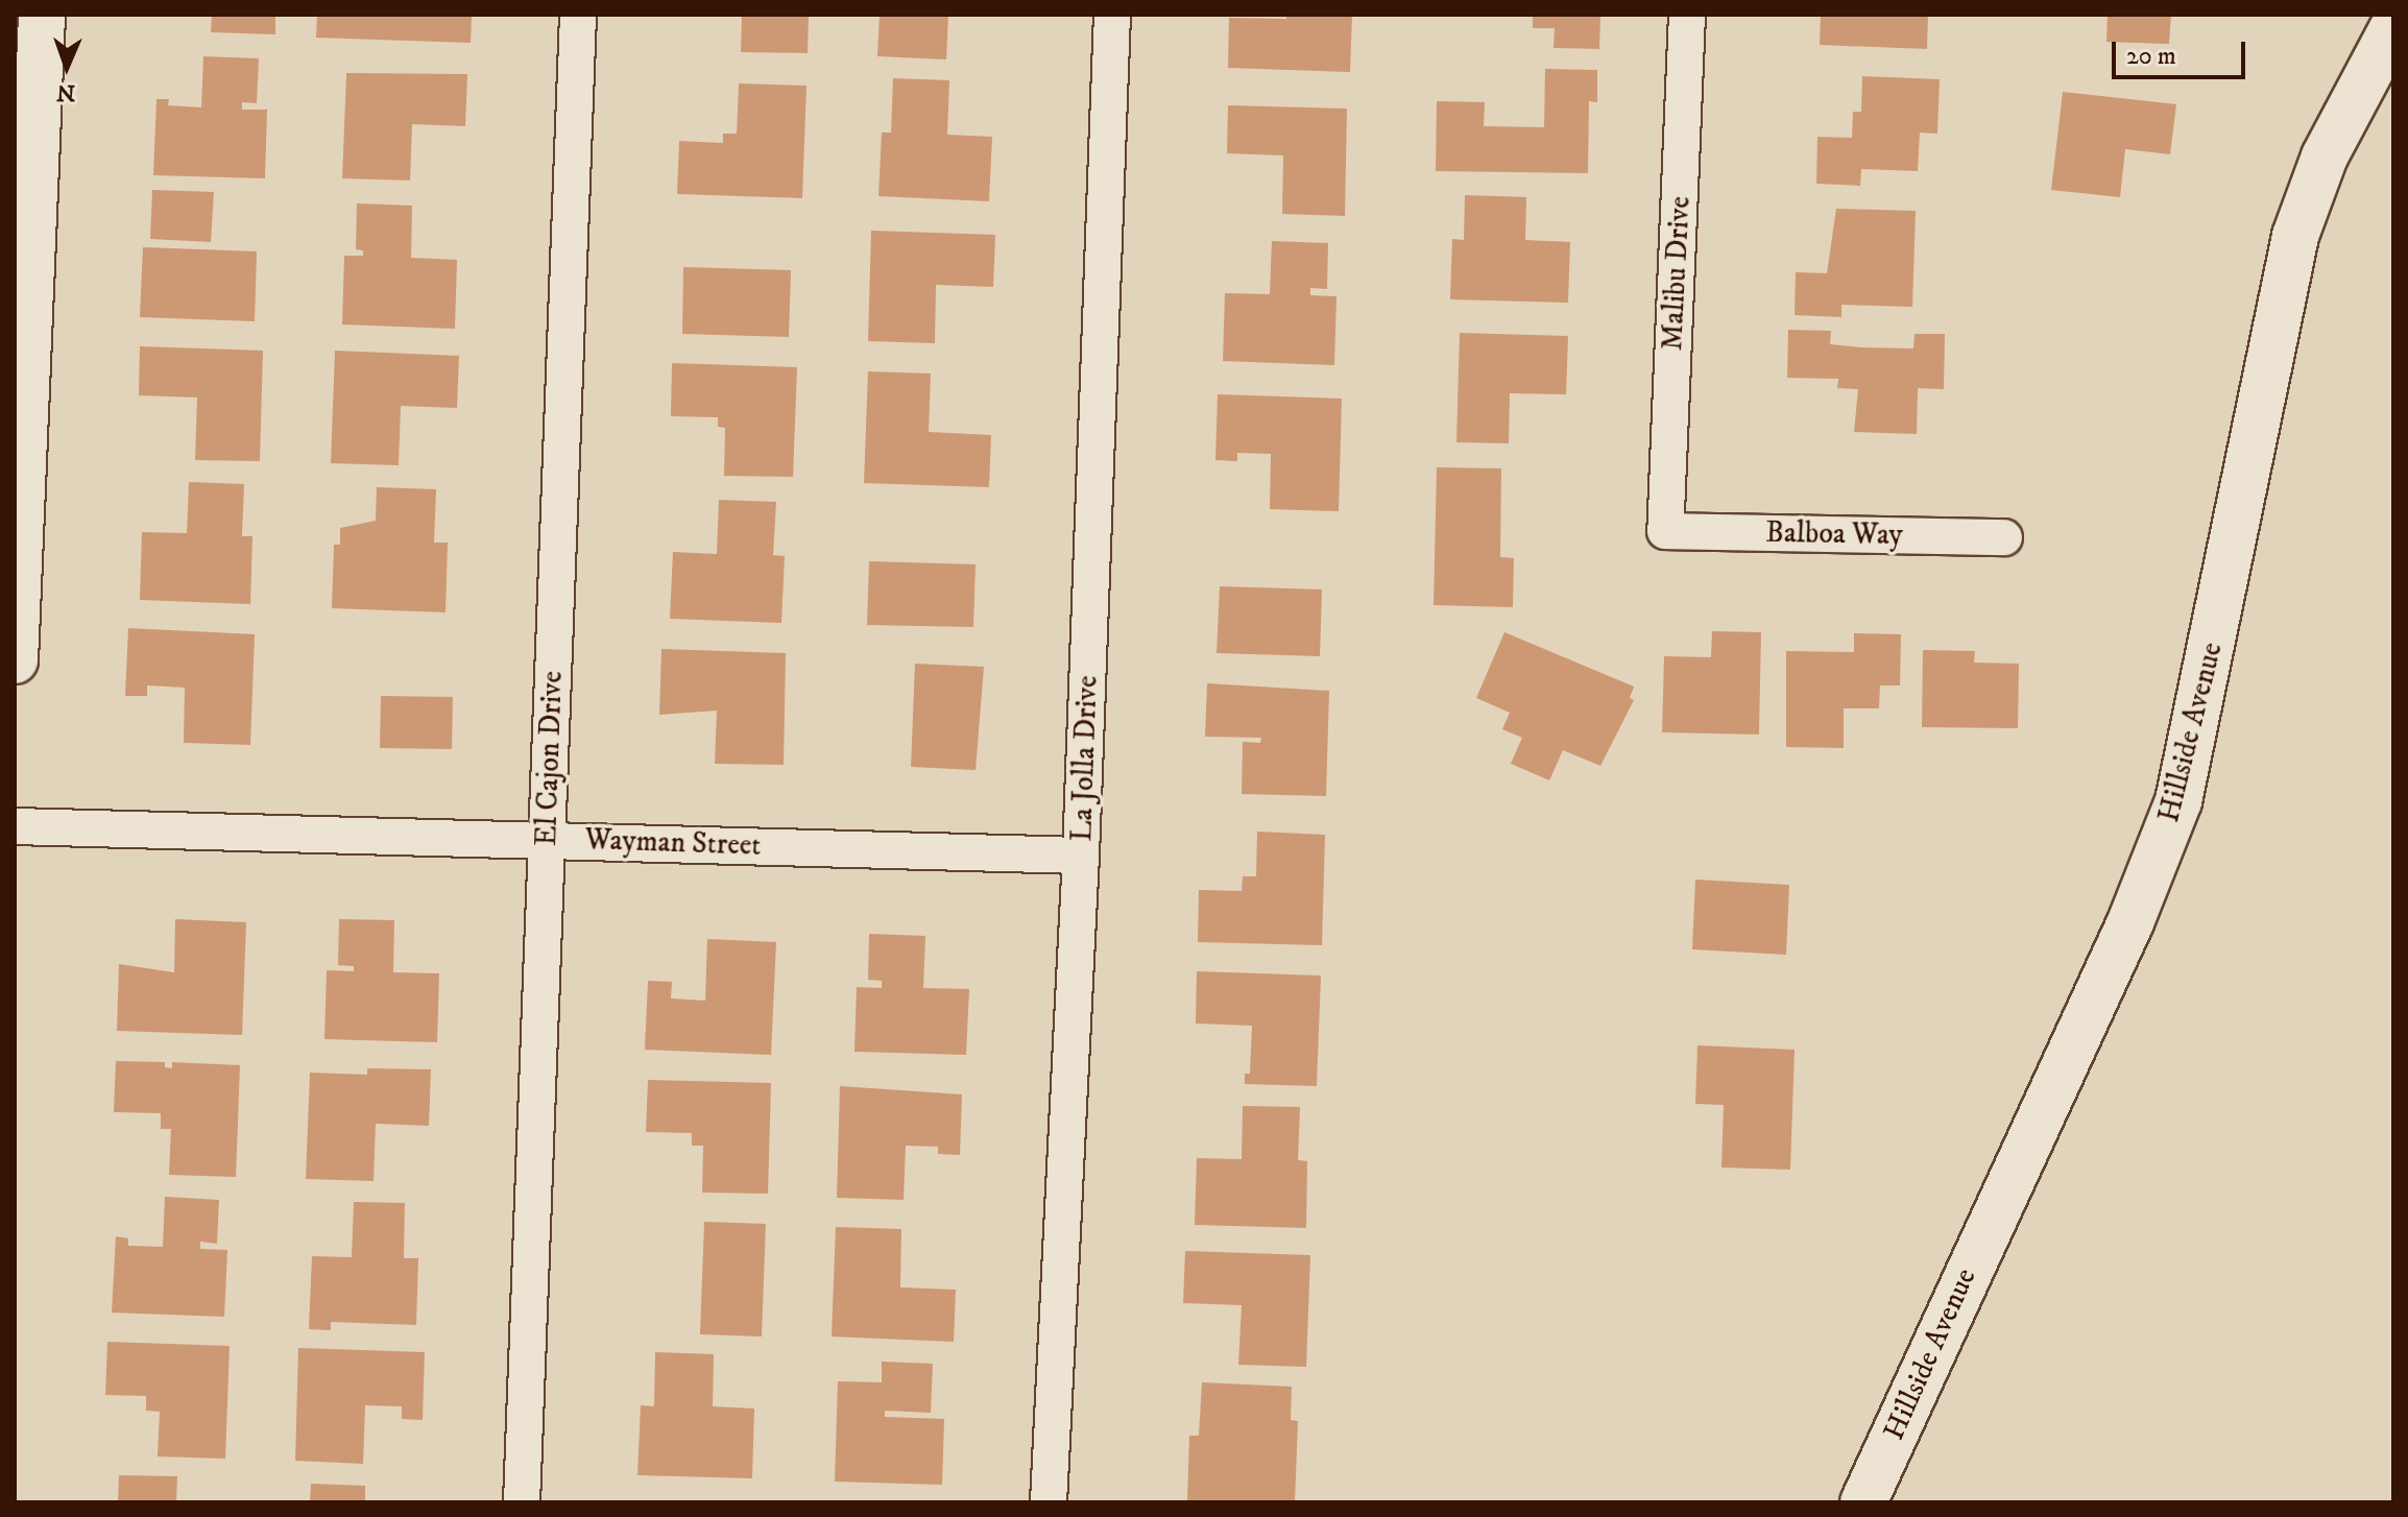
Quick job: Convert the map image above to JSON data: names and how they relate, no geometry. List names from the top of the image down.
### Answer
{
  "streets": {
    "street": [
      "Malibu Drive",
      "Balboa Way",
      "Hillside Avenue",
      "El Cajon Drive",
      "La Jolla Drive",
      "Wayman Street"
    ]
  },
  "crossings": [
    ["Malibu Drive", "Balboa Way"],
    ["El Cajon Drive", "Wayman Street"],
    ["La Jolla Drive", "Wayman Street"]
  ],
  "scale_bar": "20 m",
  "north": "bottom"
}
